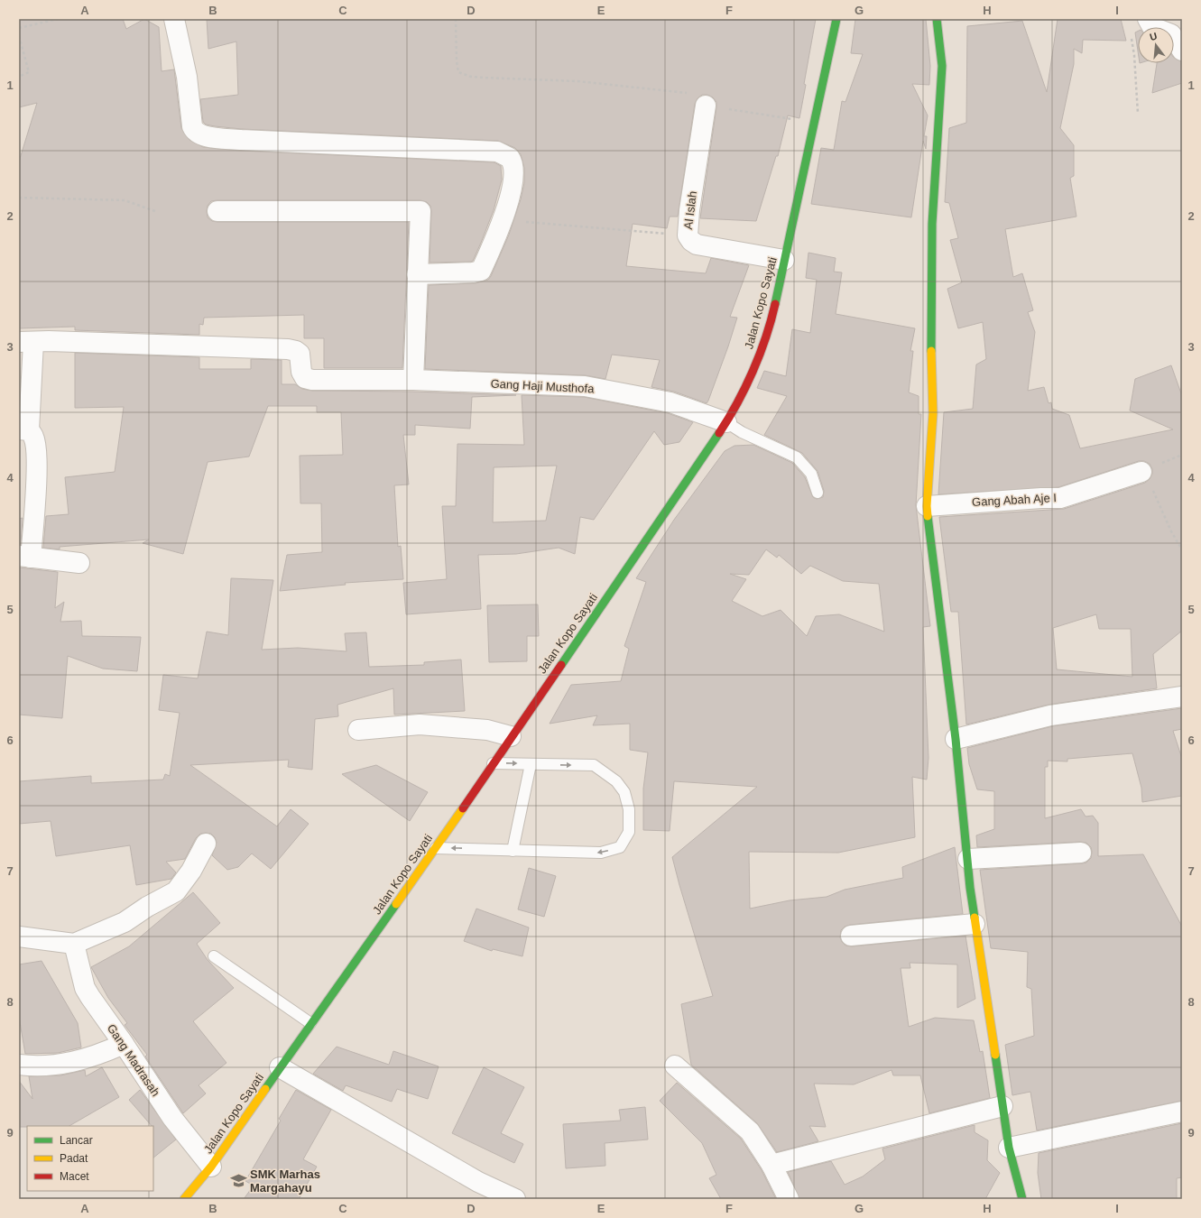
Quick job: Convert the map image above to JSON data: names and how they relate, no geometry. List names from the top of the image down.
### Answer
{
  "streets": {
    "main road": ["Jalan Kopo Sayati"],
    "street": [
      "Al Islah",
      "Gang Haji Musthofa",
      "Gang Abah Aje I",
      "Gang Madrasah"
    ]
  },
  "crossings": [
    ["Al Islah", "Jalan Kopo Sayati"],
    ["Jalan Kopo Sayati", "Gang Haji Musthofa"],
    ["Jalan Kopo Sayati", "Gang Madrasah"]
  ],
  "places": {
    "school or university": ["SMK Marhas Margahayu"]
  },
  "legend": ["Lancar", "Padat", "Macet"],
  "north": "top",
  "grid": {
    "columns": [
      "A",
      "B",
      "C",
      "D",
      "E",
      "F",
      "G",
      "H",
      "I"
    ],
    "rows": [
      "1",
      "2",
      "3",
      "4",
      "5",
      "6",
      "7",
      "8",
      "9"
    ]
  }
}
